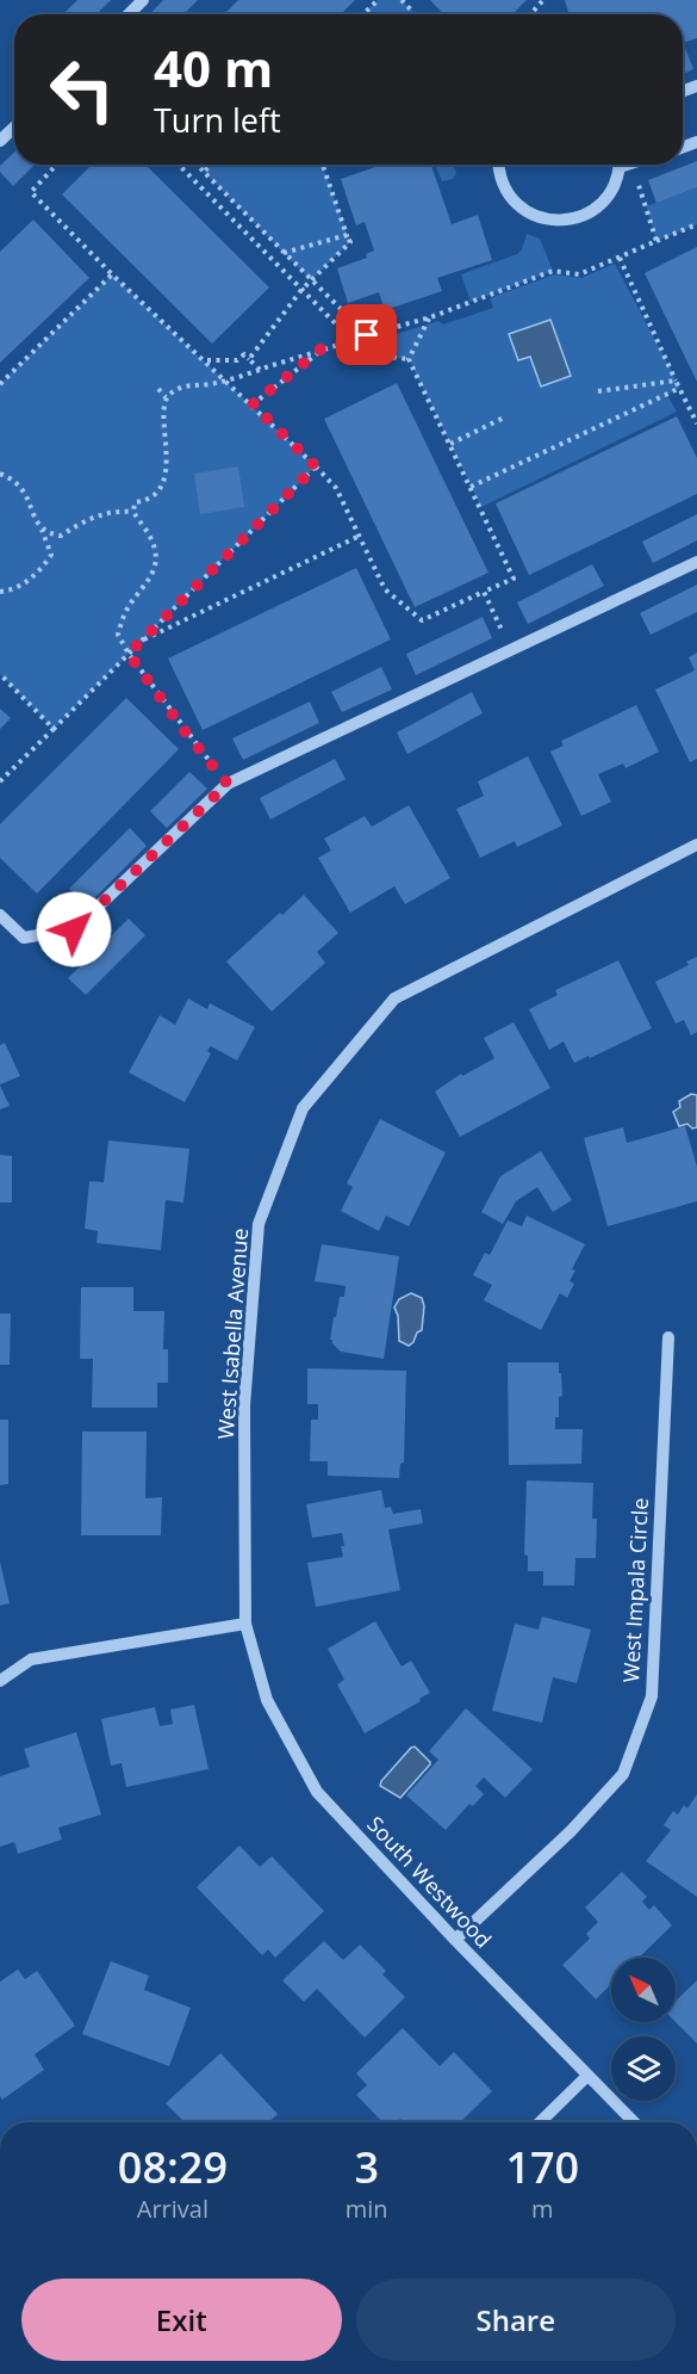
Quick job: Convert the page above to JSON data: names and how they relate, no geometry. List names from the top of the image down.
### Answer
{
  "streets": {
    "street": ["West Isabella Avenue", "West Impala Circle", "South Westwood"]
  },
  "crossings": [
    ["West Isabella Avenue", "South Westwood"],
    ["West Impala Circle", "South Westwood"]
  ],
  "north": "top left",
  "page": {
    "turn": ["40 m", "Turn left"],
    "eta": [
      "08:29",
      "Arrival",
      "3",
      "min",
      "170",
      "m"
    ],
    "buttons": ["Exit", "Share"]
  }
}
